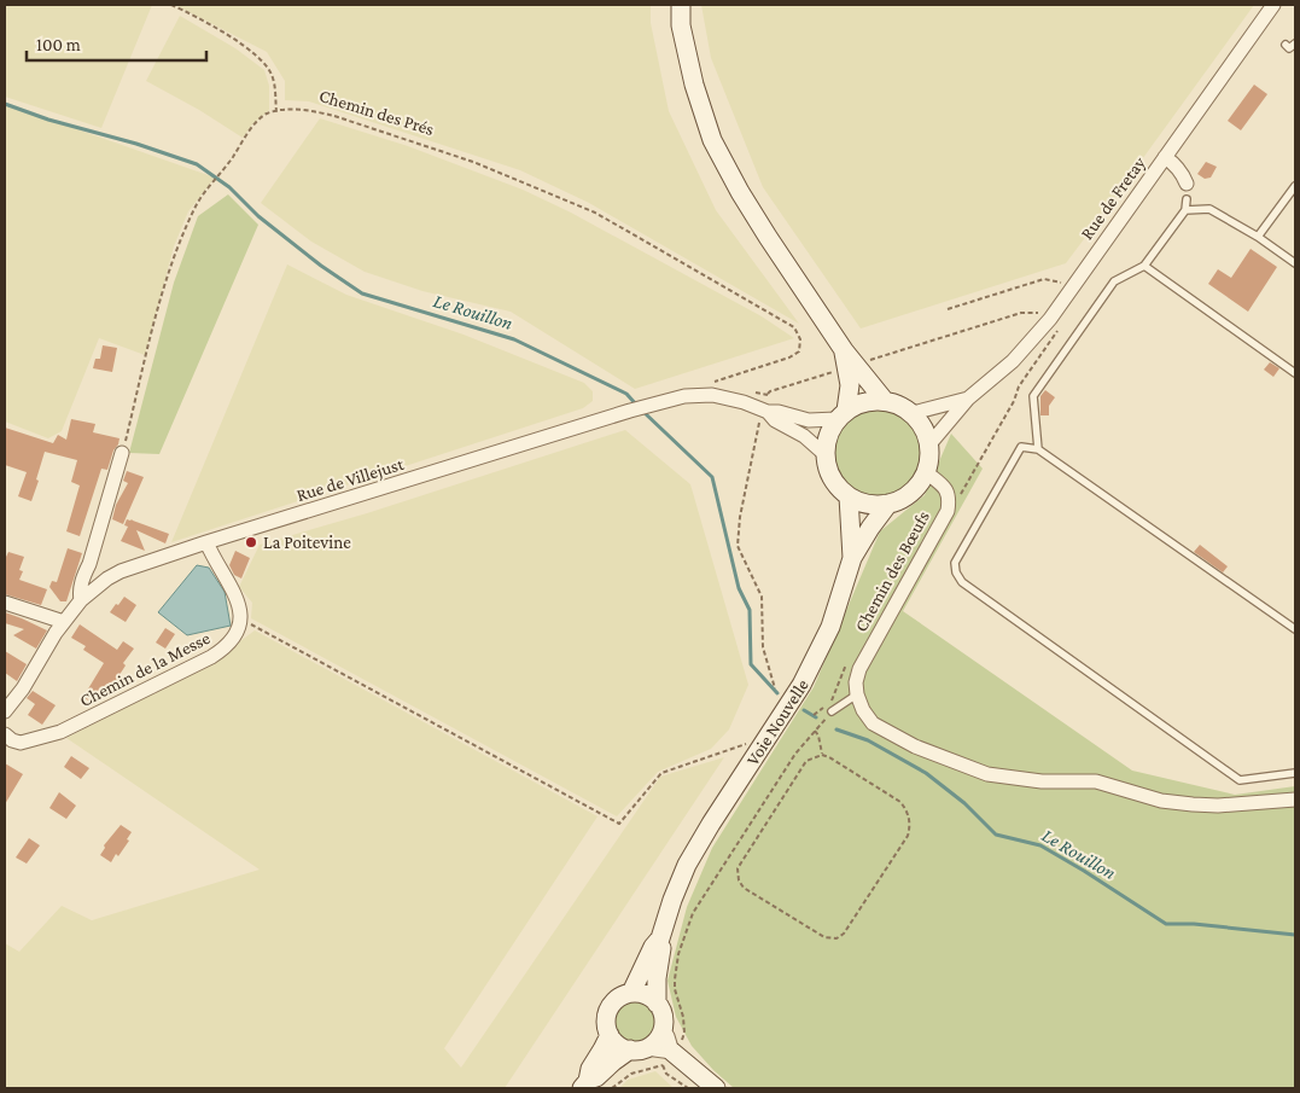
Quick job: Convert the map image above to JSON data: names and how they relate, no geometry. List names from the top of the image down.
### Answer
{
  "streets": {
    "main road": ["Voie Nouvelle"],
    "street": [
      "Rue de Fretay",
      "Rue de Villejust",
      "Chemin des Bœufs",
      "Chemin de la Messe"
    ],
    "path": ["Chemin des Prés"]
  },
  "crossings": [
    ["Chemin des Prés", "Rue de Villejust"],
    ["Rue de Fretay", "Rue de Villejust"],
    ["Rue de Fretay", "Chemin des Bœufs"],
    ["Rue de Fretay", "Voie Nouvelle"],
    ["Rue de Villejust", "Chemin des Bœufs"],
    ["Rue de Villejust", "Voie Nouvelle"],
    ["Chemin des Bœufs", "Voie Nouvelle"]
  ],
  "water": ["Le Rouillon"],
  "places": ["La Poitevine"],
  "scale_bar": "100 m"
}
